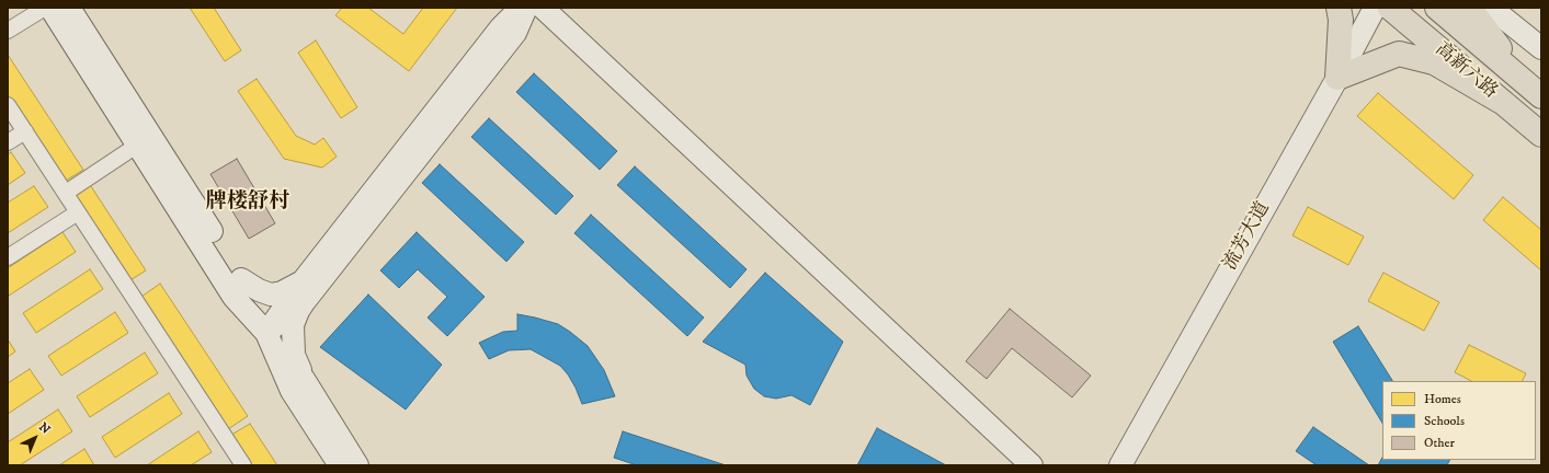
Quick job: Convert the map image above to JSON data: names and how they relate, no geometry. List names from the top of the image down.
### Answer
{
  "streets": {
    "main road": ["高新六路", "流芳大道"]
  },
  "districts": ["牌楼舒村"],
  "legend": ["Homes", "Schools", "Other"],
  "north": "top right"
}
